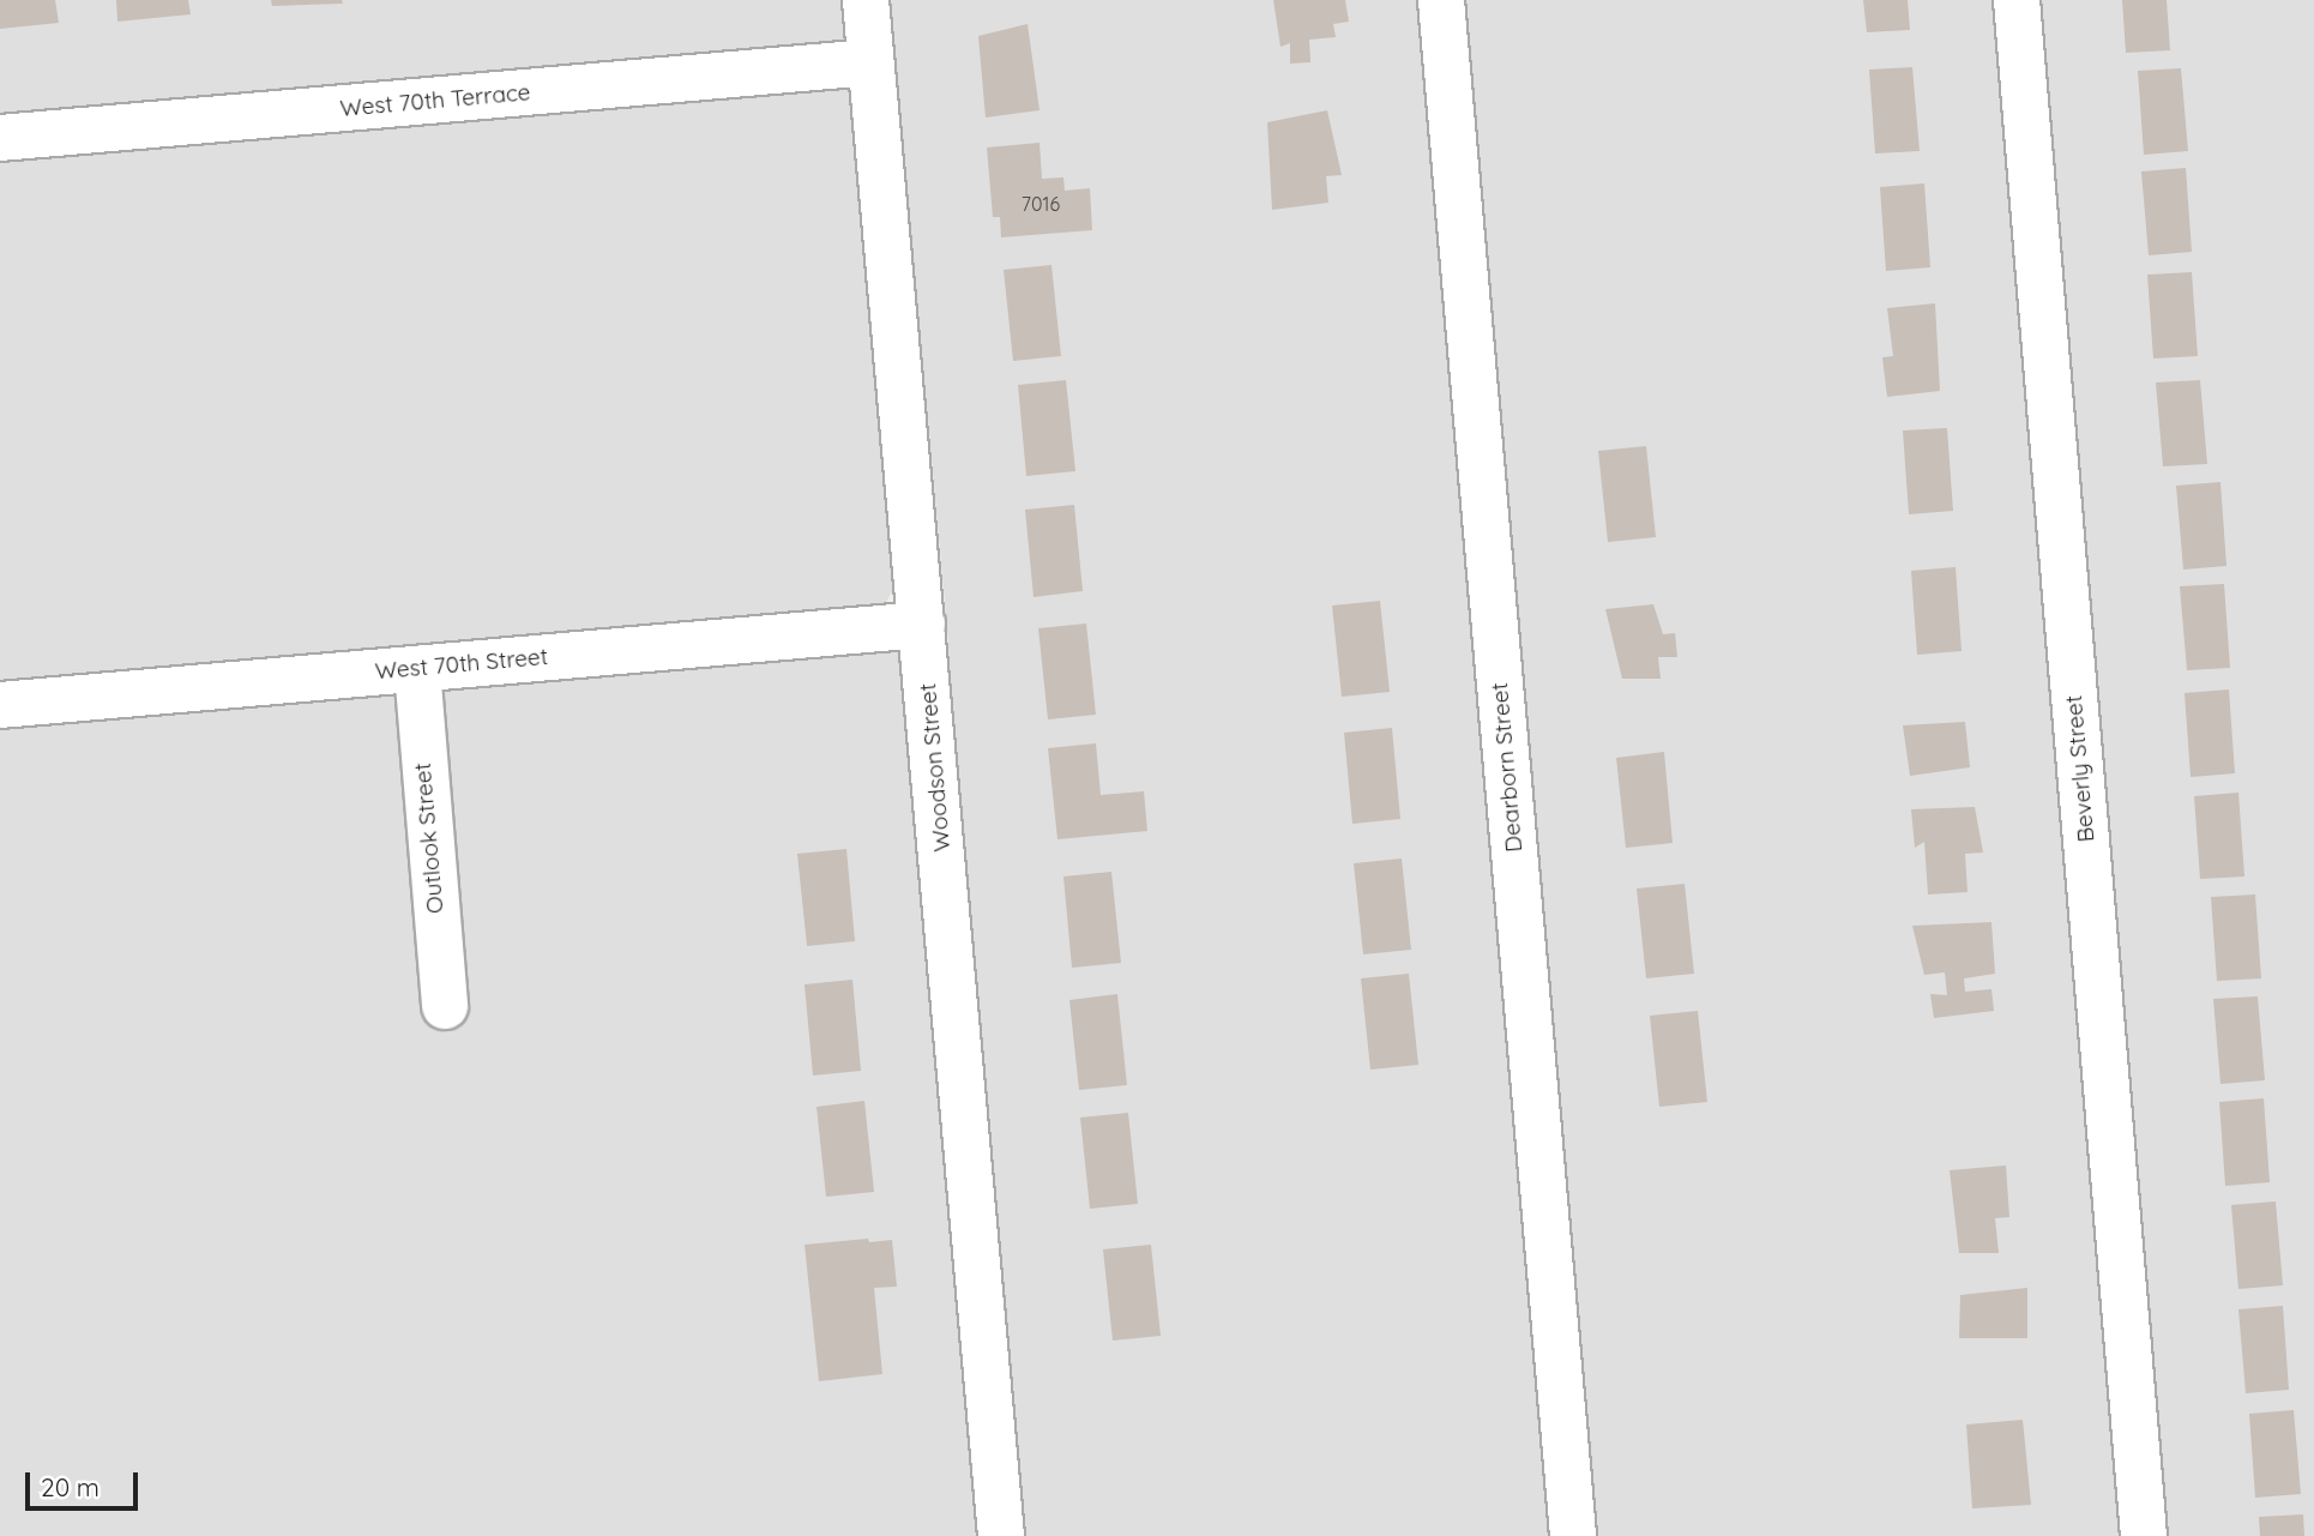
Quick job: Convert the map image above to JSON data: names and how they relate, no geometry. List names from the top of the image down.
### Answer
{
  "streets": {
    "street": [
      "West 70th Terrace",
      "West 70th Street",
      "Woodson Street",
      "Dearborn Street",
      "Beverly Street",
      "Outlook Street"
    ]
  },
  "crossings": [
    ["West 70th Terrace", "Woodson Street"],
    ["West 70th Street", "Woodson Street"],
    ["West 70th Street", "Outlook Street"]
  ],
  "house_numbers": ["7016"],
  "scale_bar": "20 m"
}
